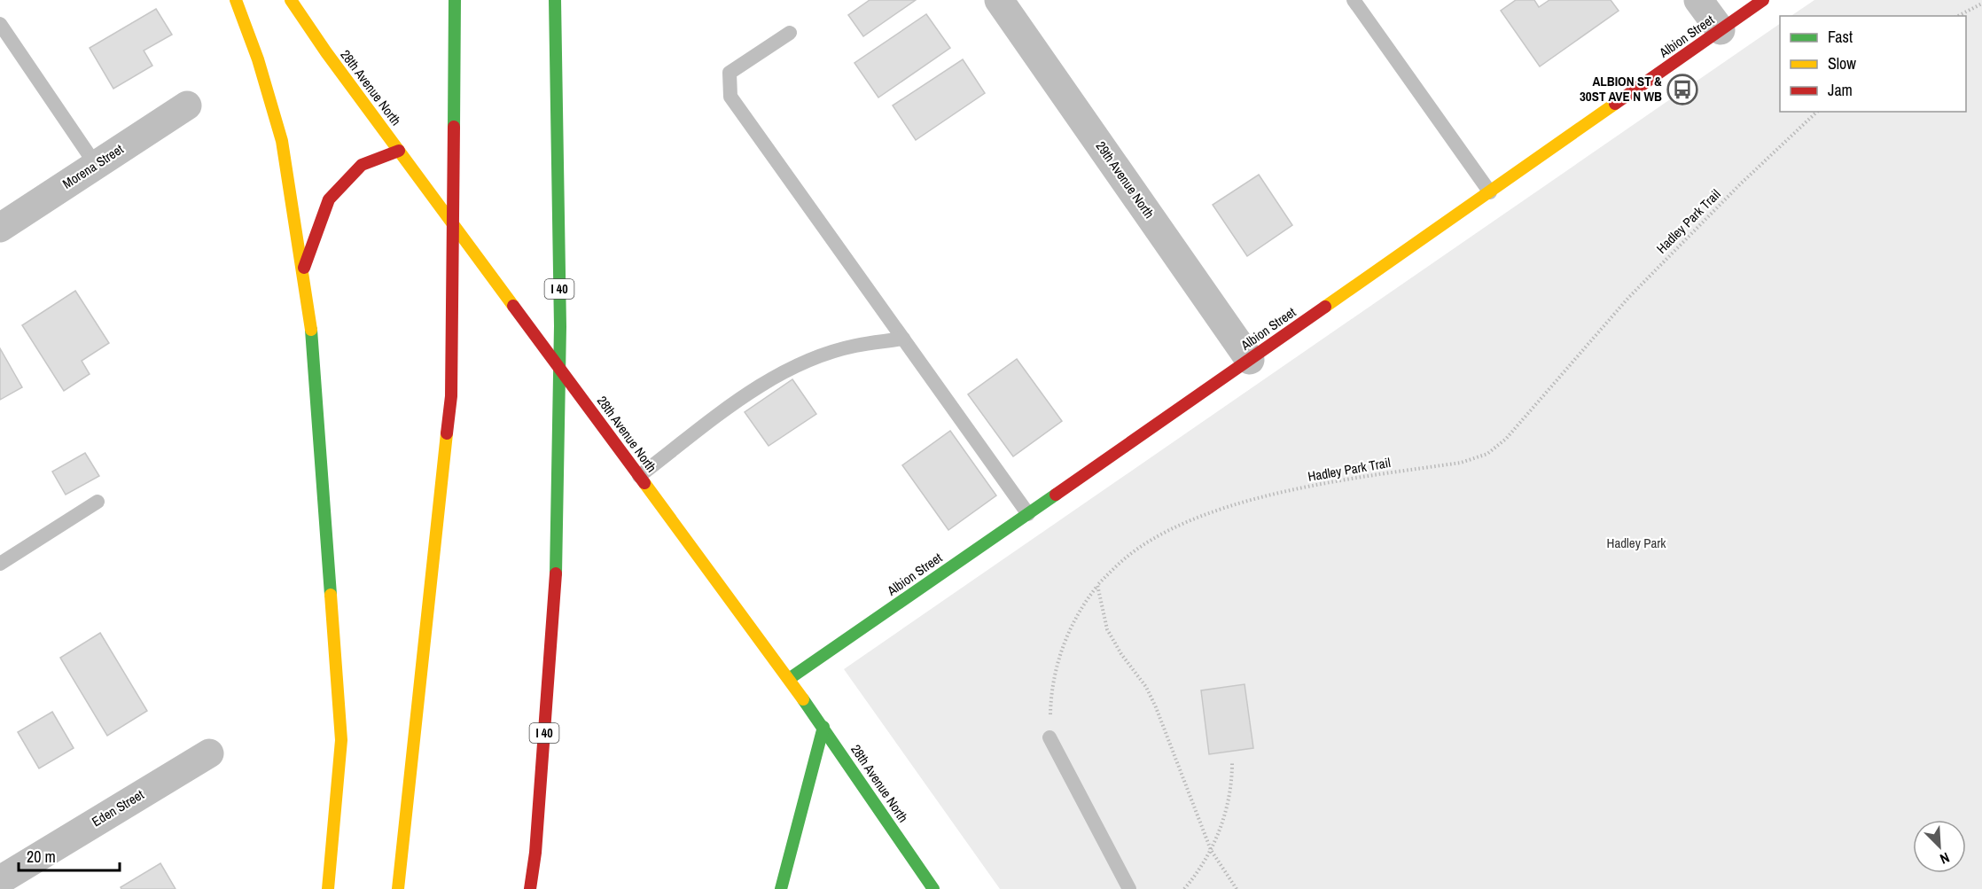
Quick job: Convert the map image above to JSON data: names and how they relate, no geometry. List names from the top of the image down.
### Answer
{
  "streets": {
    "main road": ["Albion Street", "28th Avenue North", "I 40"],
    "street": ["Morena Street", "29th Avenue North", "Eden Street"],
    "path": ["Hadley Park Trail"]
  },
  "crossings": [
    ["Albion Street", "28th Avenue North"],
    ["Albion Street", "29th Avenue North"]
  ],
  "parks": ["Hadley Park"],
  "places": {
    "bus stop": ["ALBION ST & 30ST AVE N WB"]
  },
  "legend": ["Fast", "Slow", "Jam"],
  "scale_bar": "20 m",
  "north": "bottom right"
}
